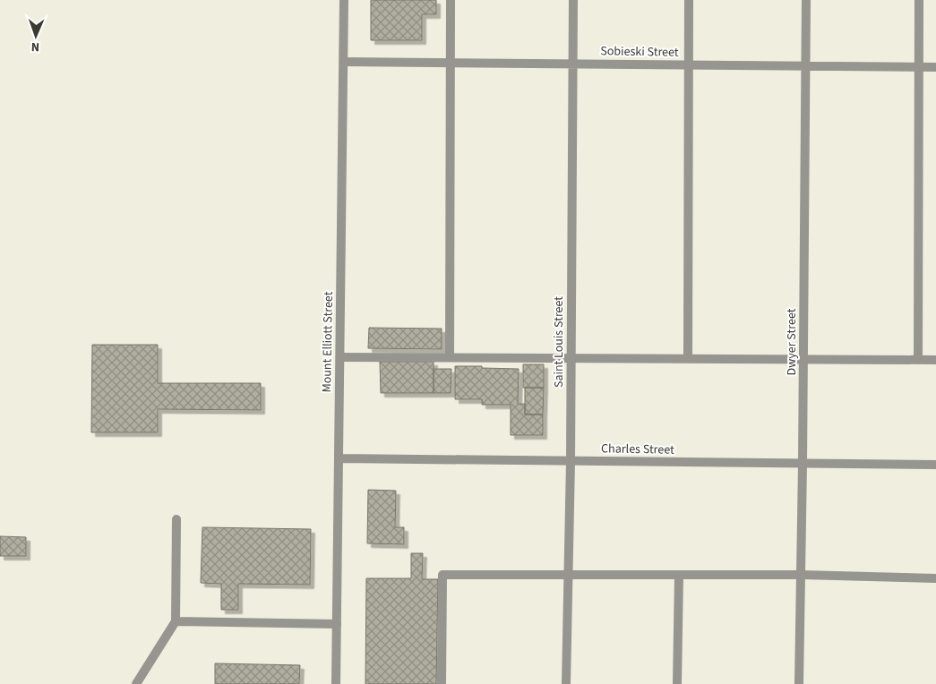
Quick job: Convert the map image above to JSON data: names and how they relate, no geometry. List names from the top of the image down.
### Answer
{
  "streets": {
    "street": [
      "Sobieski Street",
      "Mount Elliott Street",
      "Saint Louis Street",
      "Dwyer Street",
      "Charles Street"
    ]
  },
  "crossings": [
    ["Sobieski Street", "Mount Elliott Street"],
    ["Sobieski Street", "Saint Louis Street"],
    ["Sobieski Street", "Dwyer Street"],
    ["Mount Elliott Street", "Charles Street"],
    ["Saint Louis Street", "Charles Street"],
    ["Dwyer Street", "Charles Street"]
  ],
  "north": "bottom"
}
